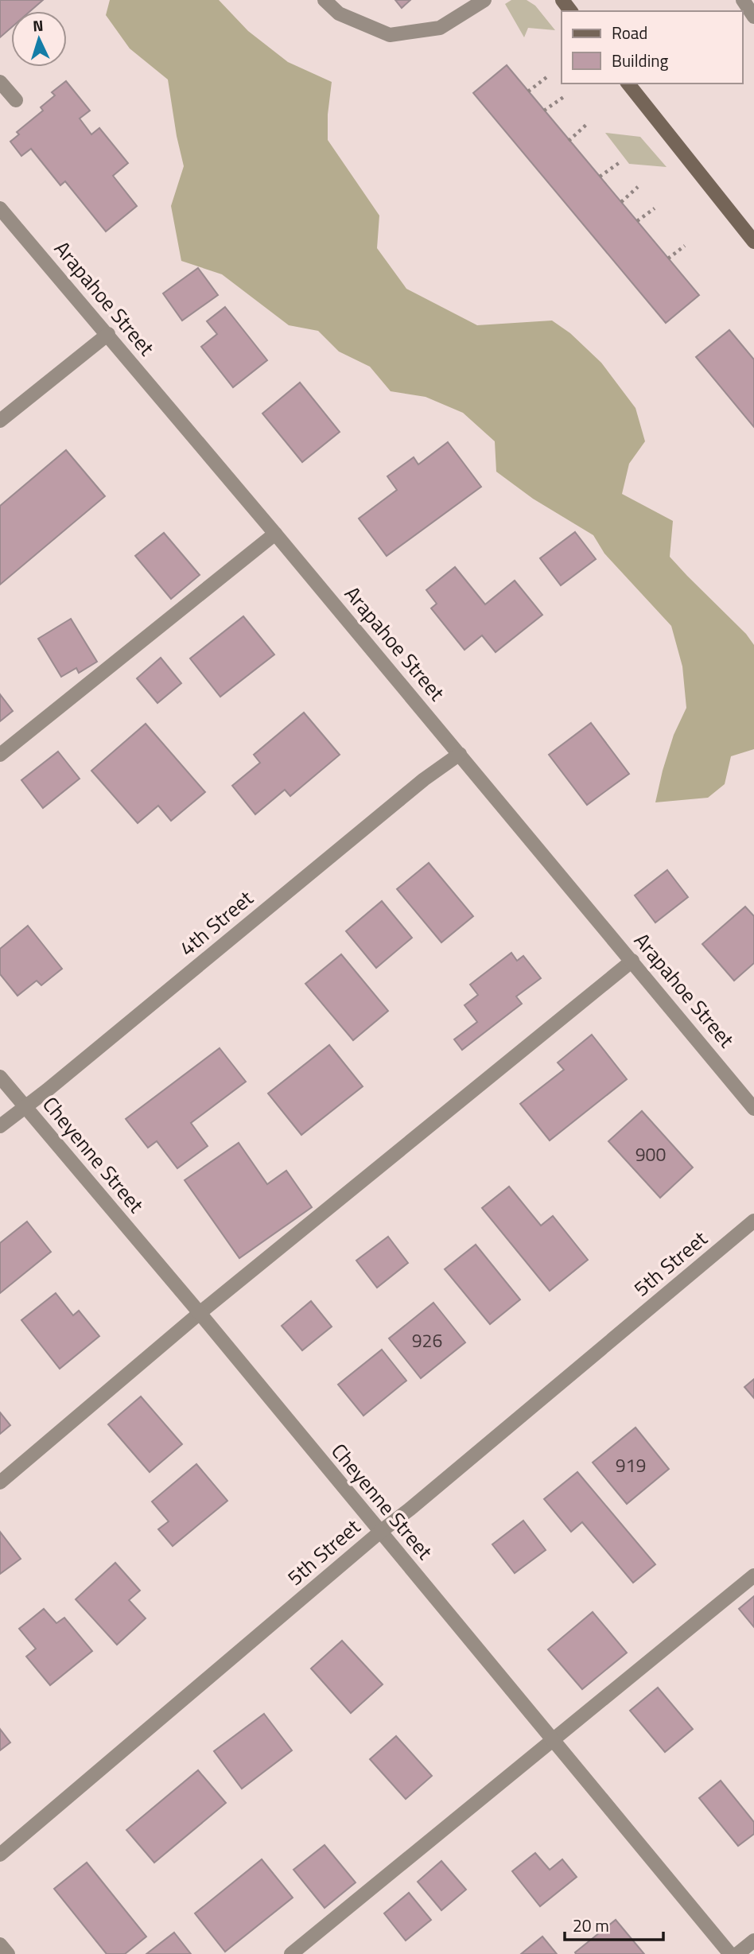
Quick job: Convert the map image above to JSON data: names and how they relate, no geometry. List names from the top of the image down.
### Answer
{
  "streets": {
    "street": [
      "Arapahoe Street",
      "4th Street",
      "Cheyenne Street",
      "5th Street"
    ]
  },
  "crossings": [
    ["Arapahoe Street", "4th Street"],
    ["4th Street", "Cheyenne Street"],
    ["Cheyenne Street", "5th Street"]
  ],
  "house_numbers": ["900", "926", "919"],
  "legend": ["Road", "Building"],
  "scale_bar": "20 m",
  "north": "top"
}
